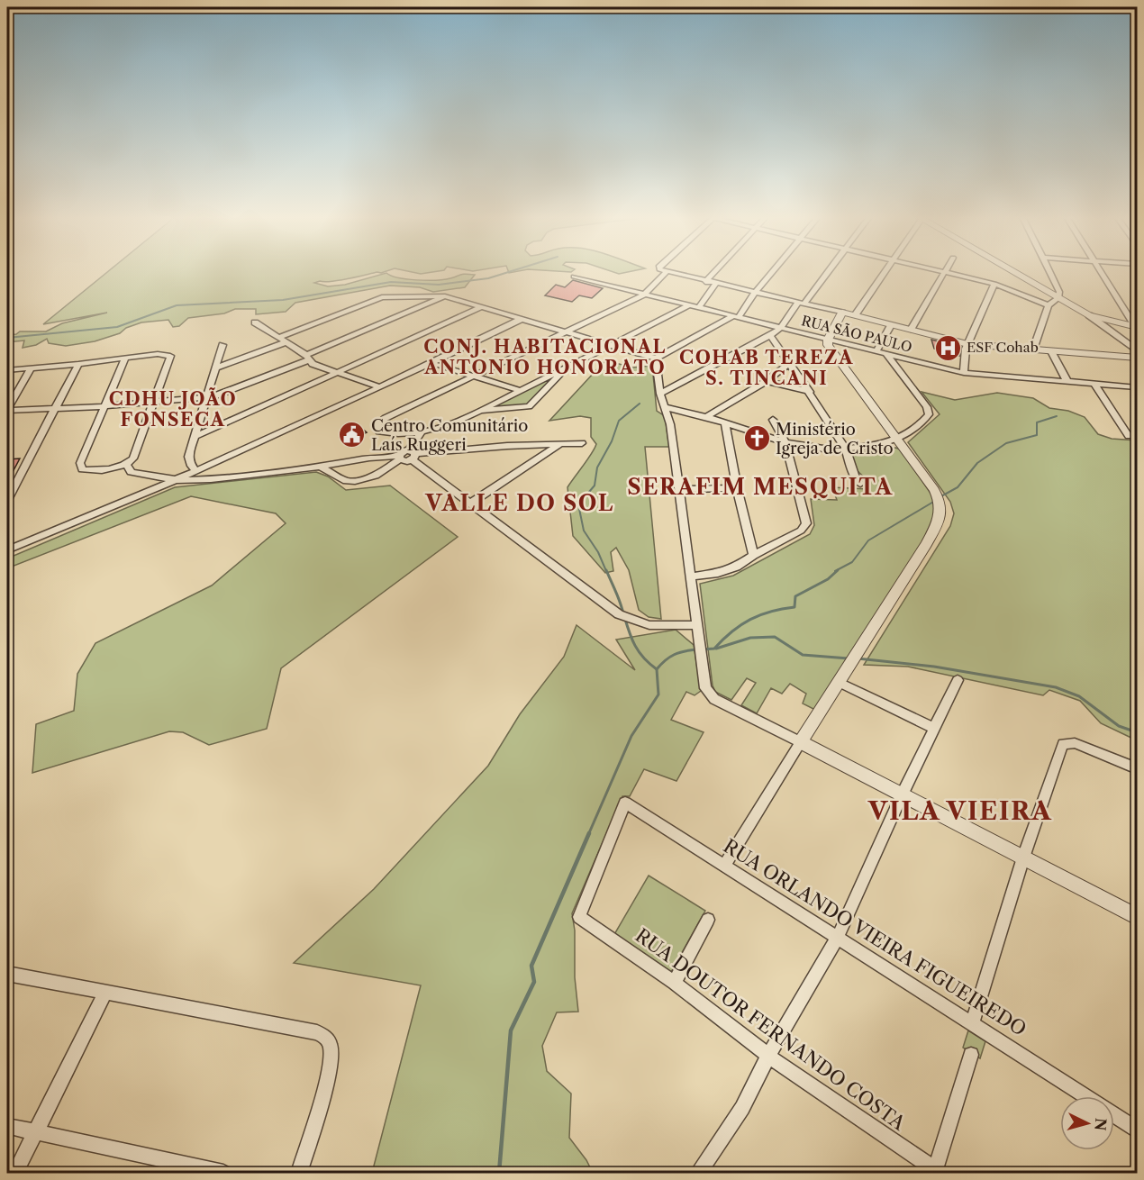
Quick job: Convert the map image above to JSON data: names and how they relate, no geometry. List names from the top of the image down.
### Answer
{
  "streets": {
    "street": ["RUA SÃO PAULO", "RUA ORLANDO VIEIRA FIGUEIREDO", "RUA DOUTOR FERNANDO COSTA"]
  },
  "crossings": [
    ["RUA ORLANDO VIEIRA FIGUEIREDO", "RUA DOUTOR FERNANDO COSTA"]
  ],
  "districts": [
    "CONJ. HABITACIONAL ANTONIO HONORATO",
    "COHAB TEREZA S. TINCANI",
    "CDHU JOÃO FONSECA",
    "SERAFIM MESQUITA",
    "VALLE DO SOL",
    "VILA VIEIRA"
  ],
  "places": {
    "hospital": ["ESF Cohab"],
    "public building": ["Centro Comunitário Laís Ruggeri"],
    "church": ["Ministério Igreja de Cristo"]
  },
  "north": "right"
}
